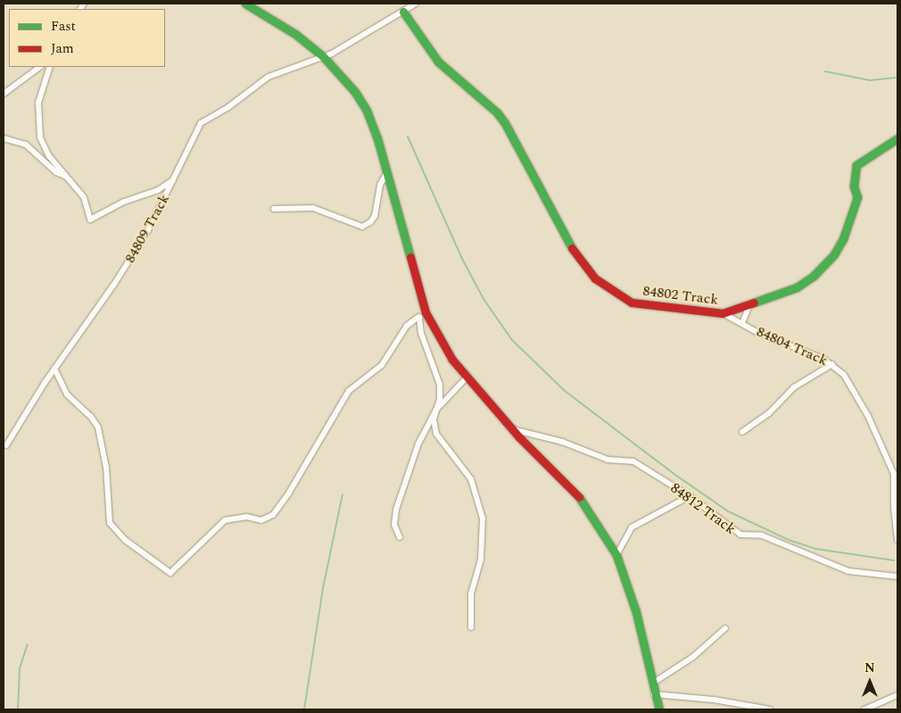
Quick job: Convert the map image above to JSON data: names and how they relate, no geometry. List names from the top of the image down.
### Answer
{
  "streets": {
    "street": [
      "84809 Track",
      "84802 Track",
      "84804 Track",
      "84812 Track"
    ]
  },
  "crossings": [
    ["84809 Track", "84802 Track"],
    ["84802 Track", "84804 Track"]
  ],
  "legend": ["Fast", "Jam"],
  "north": "top"
}
